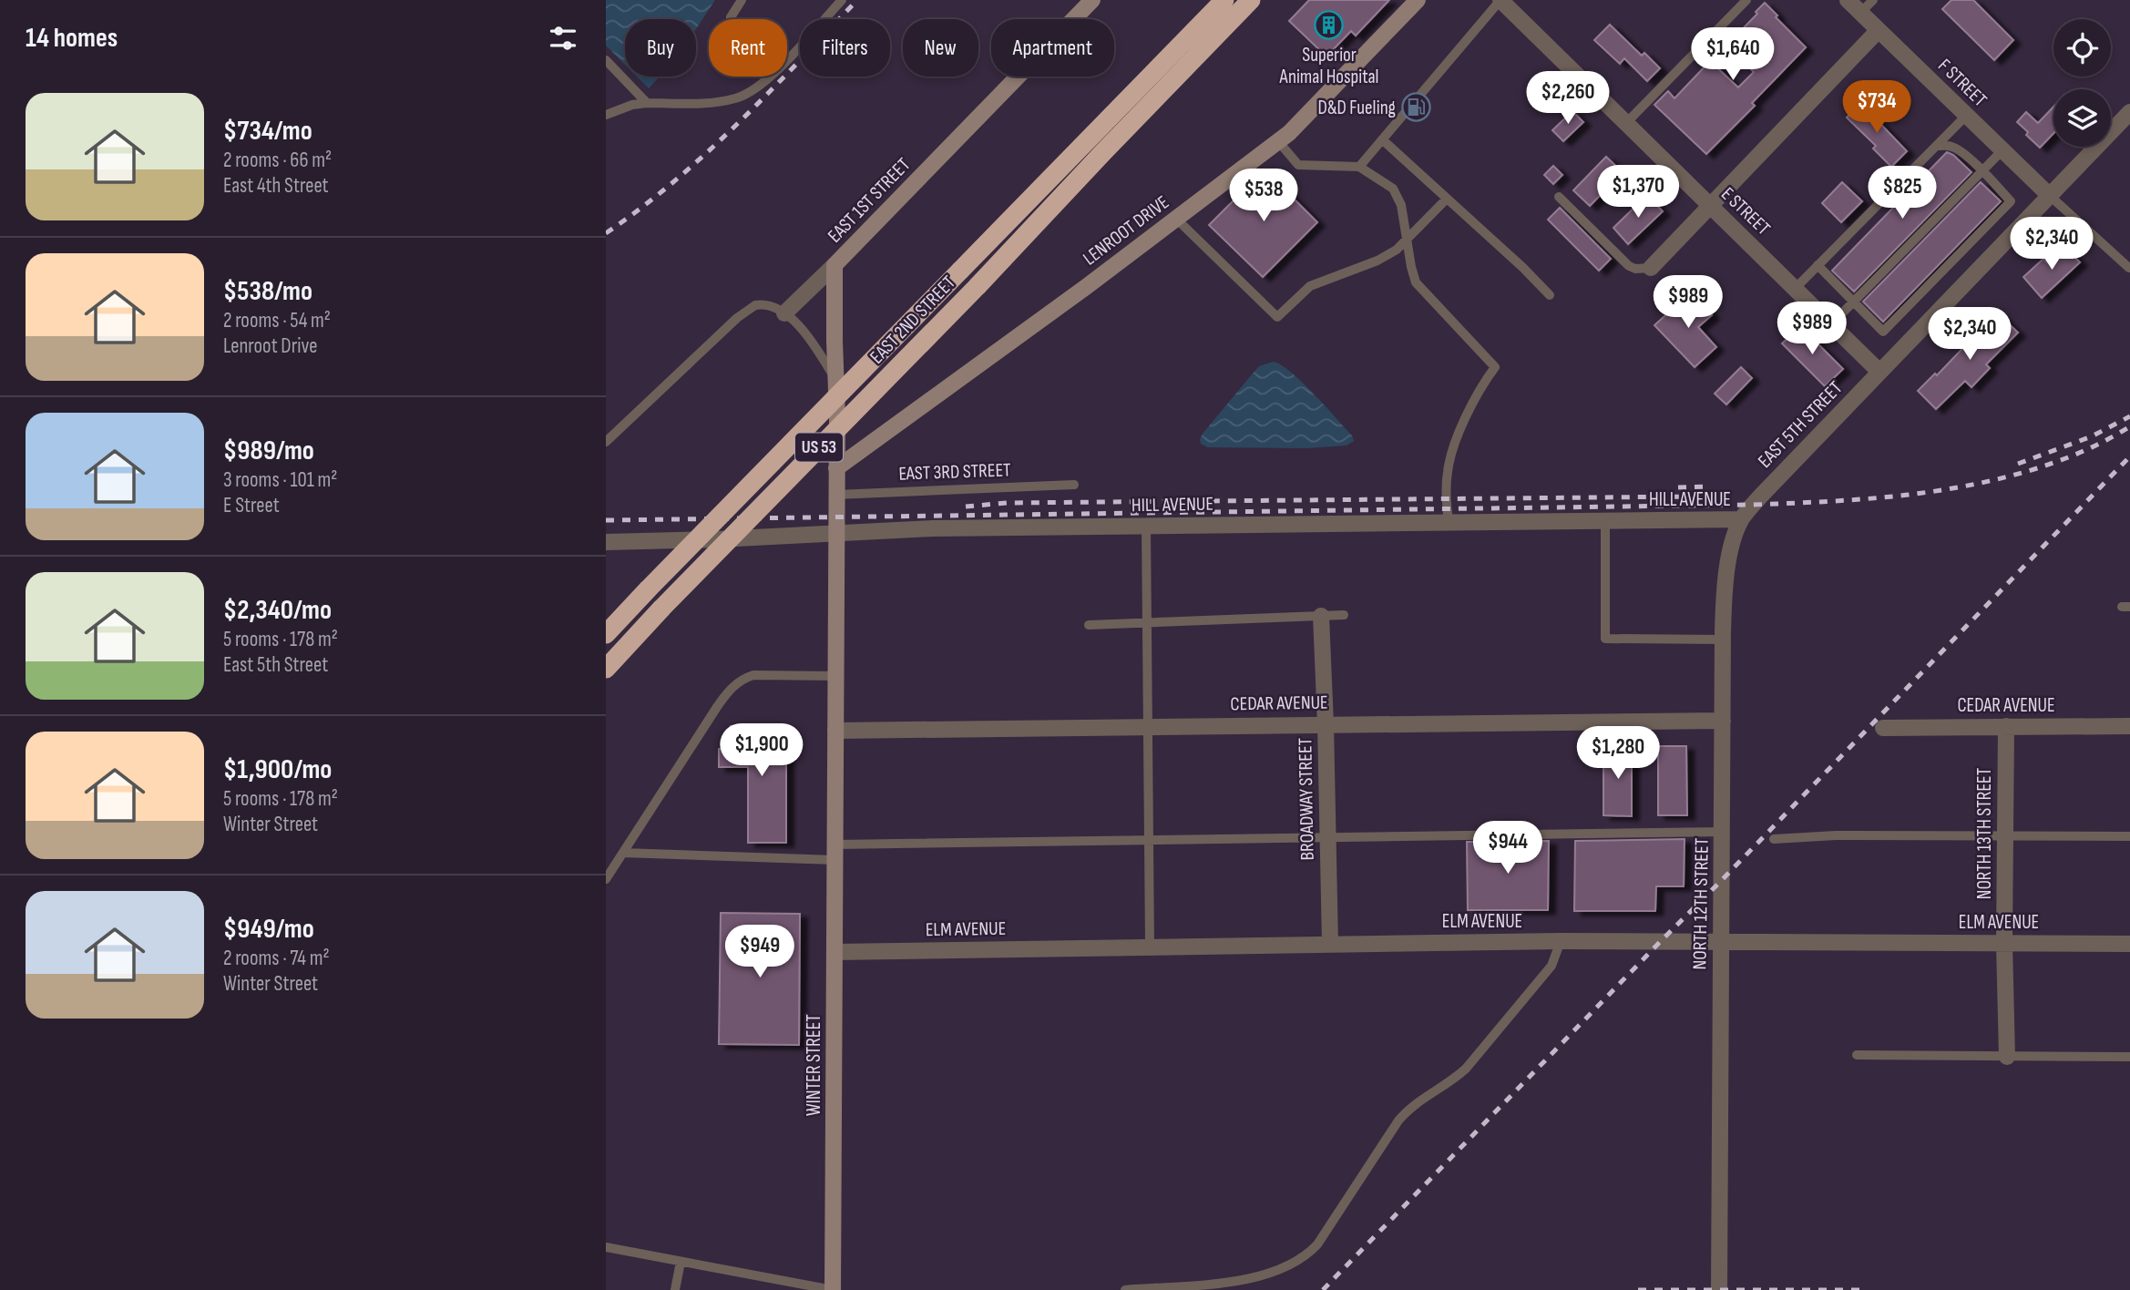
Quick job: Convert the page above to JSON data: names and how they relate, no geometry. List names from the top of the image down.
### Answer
{
  "streets": {
    "highway": ["EAST 2ND STREET", "US 53"],
    "street": [
      "F STREET",
      "EAST 1ST STREET",
      "E STREET",
      "LENROOT DRIVE",
      "EAST 5TH STREET",
      "HILL AVENUE",
      "CEDAR AVENUE",
      "BROADWAY STREET",
      "NORTH 13TH STREET",
      "NORTH 12TH STREET",
      "ELM AVENUE",
      "WINTER STREET"
    ],
    "lane": ["EAST 3RD STREET"]
  },
  "crossings": [
    ["F STREET", "EAST 5TH STREET"],
    ["EAST 1ST STREET", "LENROOT DRIVE"],
    ["EAST 1ST STREET", "EAST 3RD STREET"],
    ["EAST 1ST STREET", "HILL AVENUE"],
    ["EAST 1ST STREET", "WINTER STREET"],
    ["E STREET", "EAST 5TH STREET"],
    ["EAST 5TH STREET", "HILL AVENUE"],
    ["EAST 5TH STREET", "NORTH 12TH STREET"],
    ["HILL AVENUE", "NORTH 12TH STREET"],
    ["HILL AVENUE", "WINTER STREET"],
    ["CEDAR AVENUE", "BROADWAY STREET"],
    ["CEDAR AVENUE", "NORTH 13TH STREET"],
    ["CEDAR AVENUE", "NORTH 12TH STREET"],
    ["CEDAR AVENUE", "WINTER STREET"],
    ["BROADWAY STREET", "ELM AVENUE"],
    ["NORTH 13TH STREET", "ELM AVENUE"],
    ["NORTH 12TH STREET", "ELM AVENUE"],
    ["ELM AVENUE", "WINTER STREET"]
  ],
  "places": {
    "building": ["Superior Animal Hospital"],
    "fuel station": ["D&D Fueling"]
  },
  "page": {
    "heading": "14 homes",
    "chip": [
      "Buy",
      "Rent",
      "Filters",
      "New",
      "Apartment"
    ],
    "price": [
      "$1,640",
      "$2,260",
      "$734",
      "$1,370",
      "$825",
      "$538",
      "$2,340",
      "$989",
      "$989",
      "$2,340",
      "$1,900",
      "$1,280",
      "$944",
      "$949"
    ],
    "list": [
      {
        "name": "$734/mo",
        "note": "2 rooms · 66 m² · East 4th Street"
      },
      {
        "name": "$538/mo",
        "note": "2 rooms · 54 m² · Lenroot Drive"
      },
      {
        "name": "$989/mo",
        "note": "3 rooms · 101 m² · E Street"
      },
      {
        "name": "$2,340/mo",
        "note": "5 rooms · 178 m² · East 5th Street"
      },
      {
        "name": "$1,900/mo",
        "note": "5 rooms · 178 m² · Winter Street"
      },
      {
        "name": "$949/mo",
        "note": "2 rooms · 74 m² · Winter Street"
      }
    ]
  }
}
